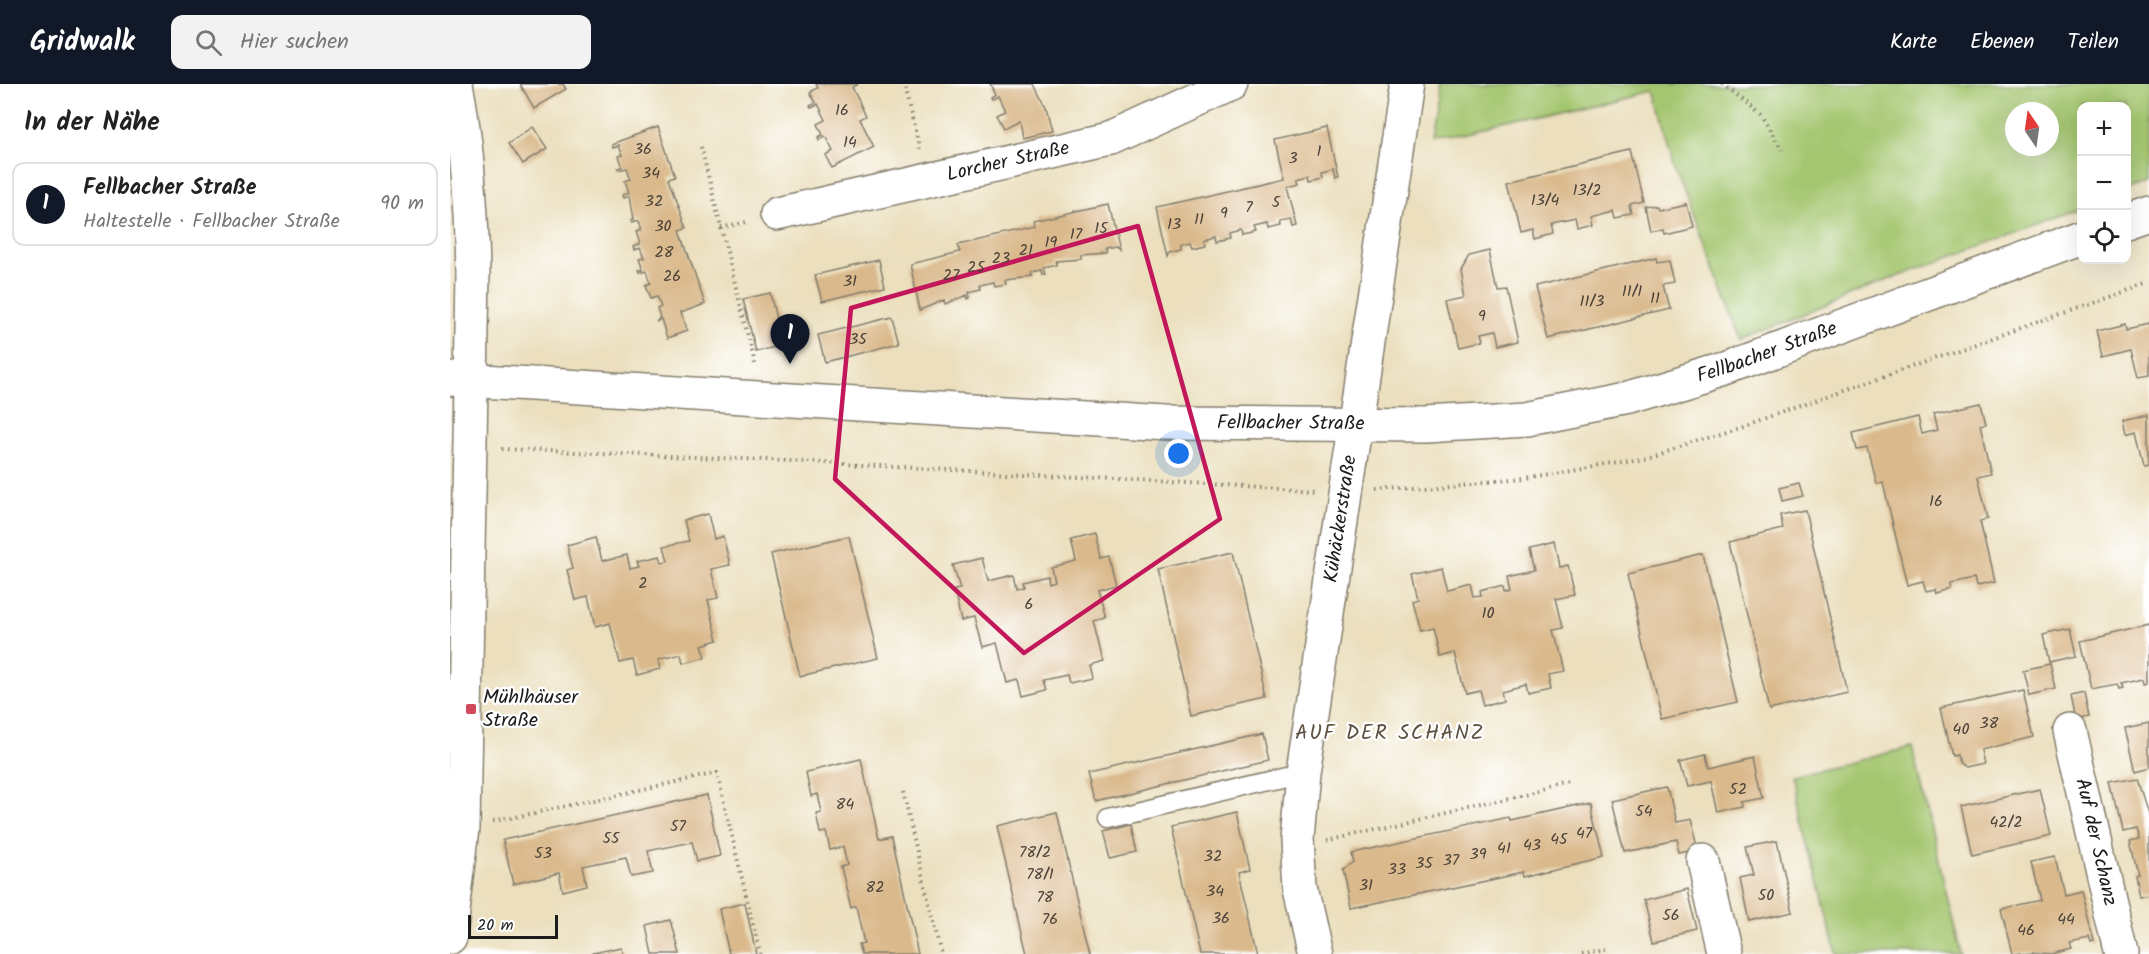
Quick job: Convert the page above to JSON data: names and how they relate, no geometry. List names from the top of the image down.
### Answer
{
  "streets": {
    "street": [
      "Lorcher Straße",
      "Fellbacher Straße",
      "Kühäckerstraße",
      "Auf der Schanz"
    ]
  },
  "crossings": [
    ["Fellbacher Straße", "Kühäckerstraße"]
  ],
  "districts": ["AUF DER SCHANZ"],
  "places": {
    "transit": ["Mühlhäuser Straße"]
  },
  "house_numbers": [
    "16",
    "14",
    "36",
    "1",
    "3",
    "34",
    "13/2",
    "13/4",
    "32",
    "5",
    "7",
    "9",
    "11",
    "13",
    "30",
    "15",
    "17",
    "19",
    "21",
    "28",
    "23",
    "25",
    "27",
    "26",
    "31",
    "11/1",
    "11",
    "11/3",
    "9",
    "35",
    "16",
    "2",
    "6",
    "10",
    "38",
    "40",
    "52",
    "84",
    "54",
    "42/2",
    "57",
    "47",
    "55",
    "45",
    "43",
    "41",
    "78/2",
    "53",
    "39",
    "32",
    "37",
    "35",
    "33",
    "78/1",
    "31",
    "82",
    "34",
    "50",
    "78",
    "56",
    "36",
    "76",
    "44",
    "46"
  ],
  "scale_bar": "20 m",
  "north": "top",
  "page": {
    "header": "Gridwalk",
    "search": "Hier suchen",
    "nav": ["Karte", "Ebenen", "Teilen"],
    "heading": "In der Nähe",
    "map_buttons": ["+", "−"],
    "list": [
      {
        "mark": "1",
        "name": "Fellbacher Straße",
        "note": "Haltestelle · Fellbacher Straße",
        "value": "90 m"
      }
    ],
    "pins": "1",
    "scale": "20 m"
  }
}
